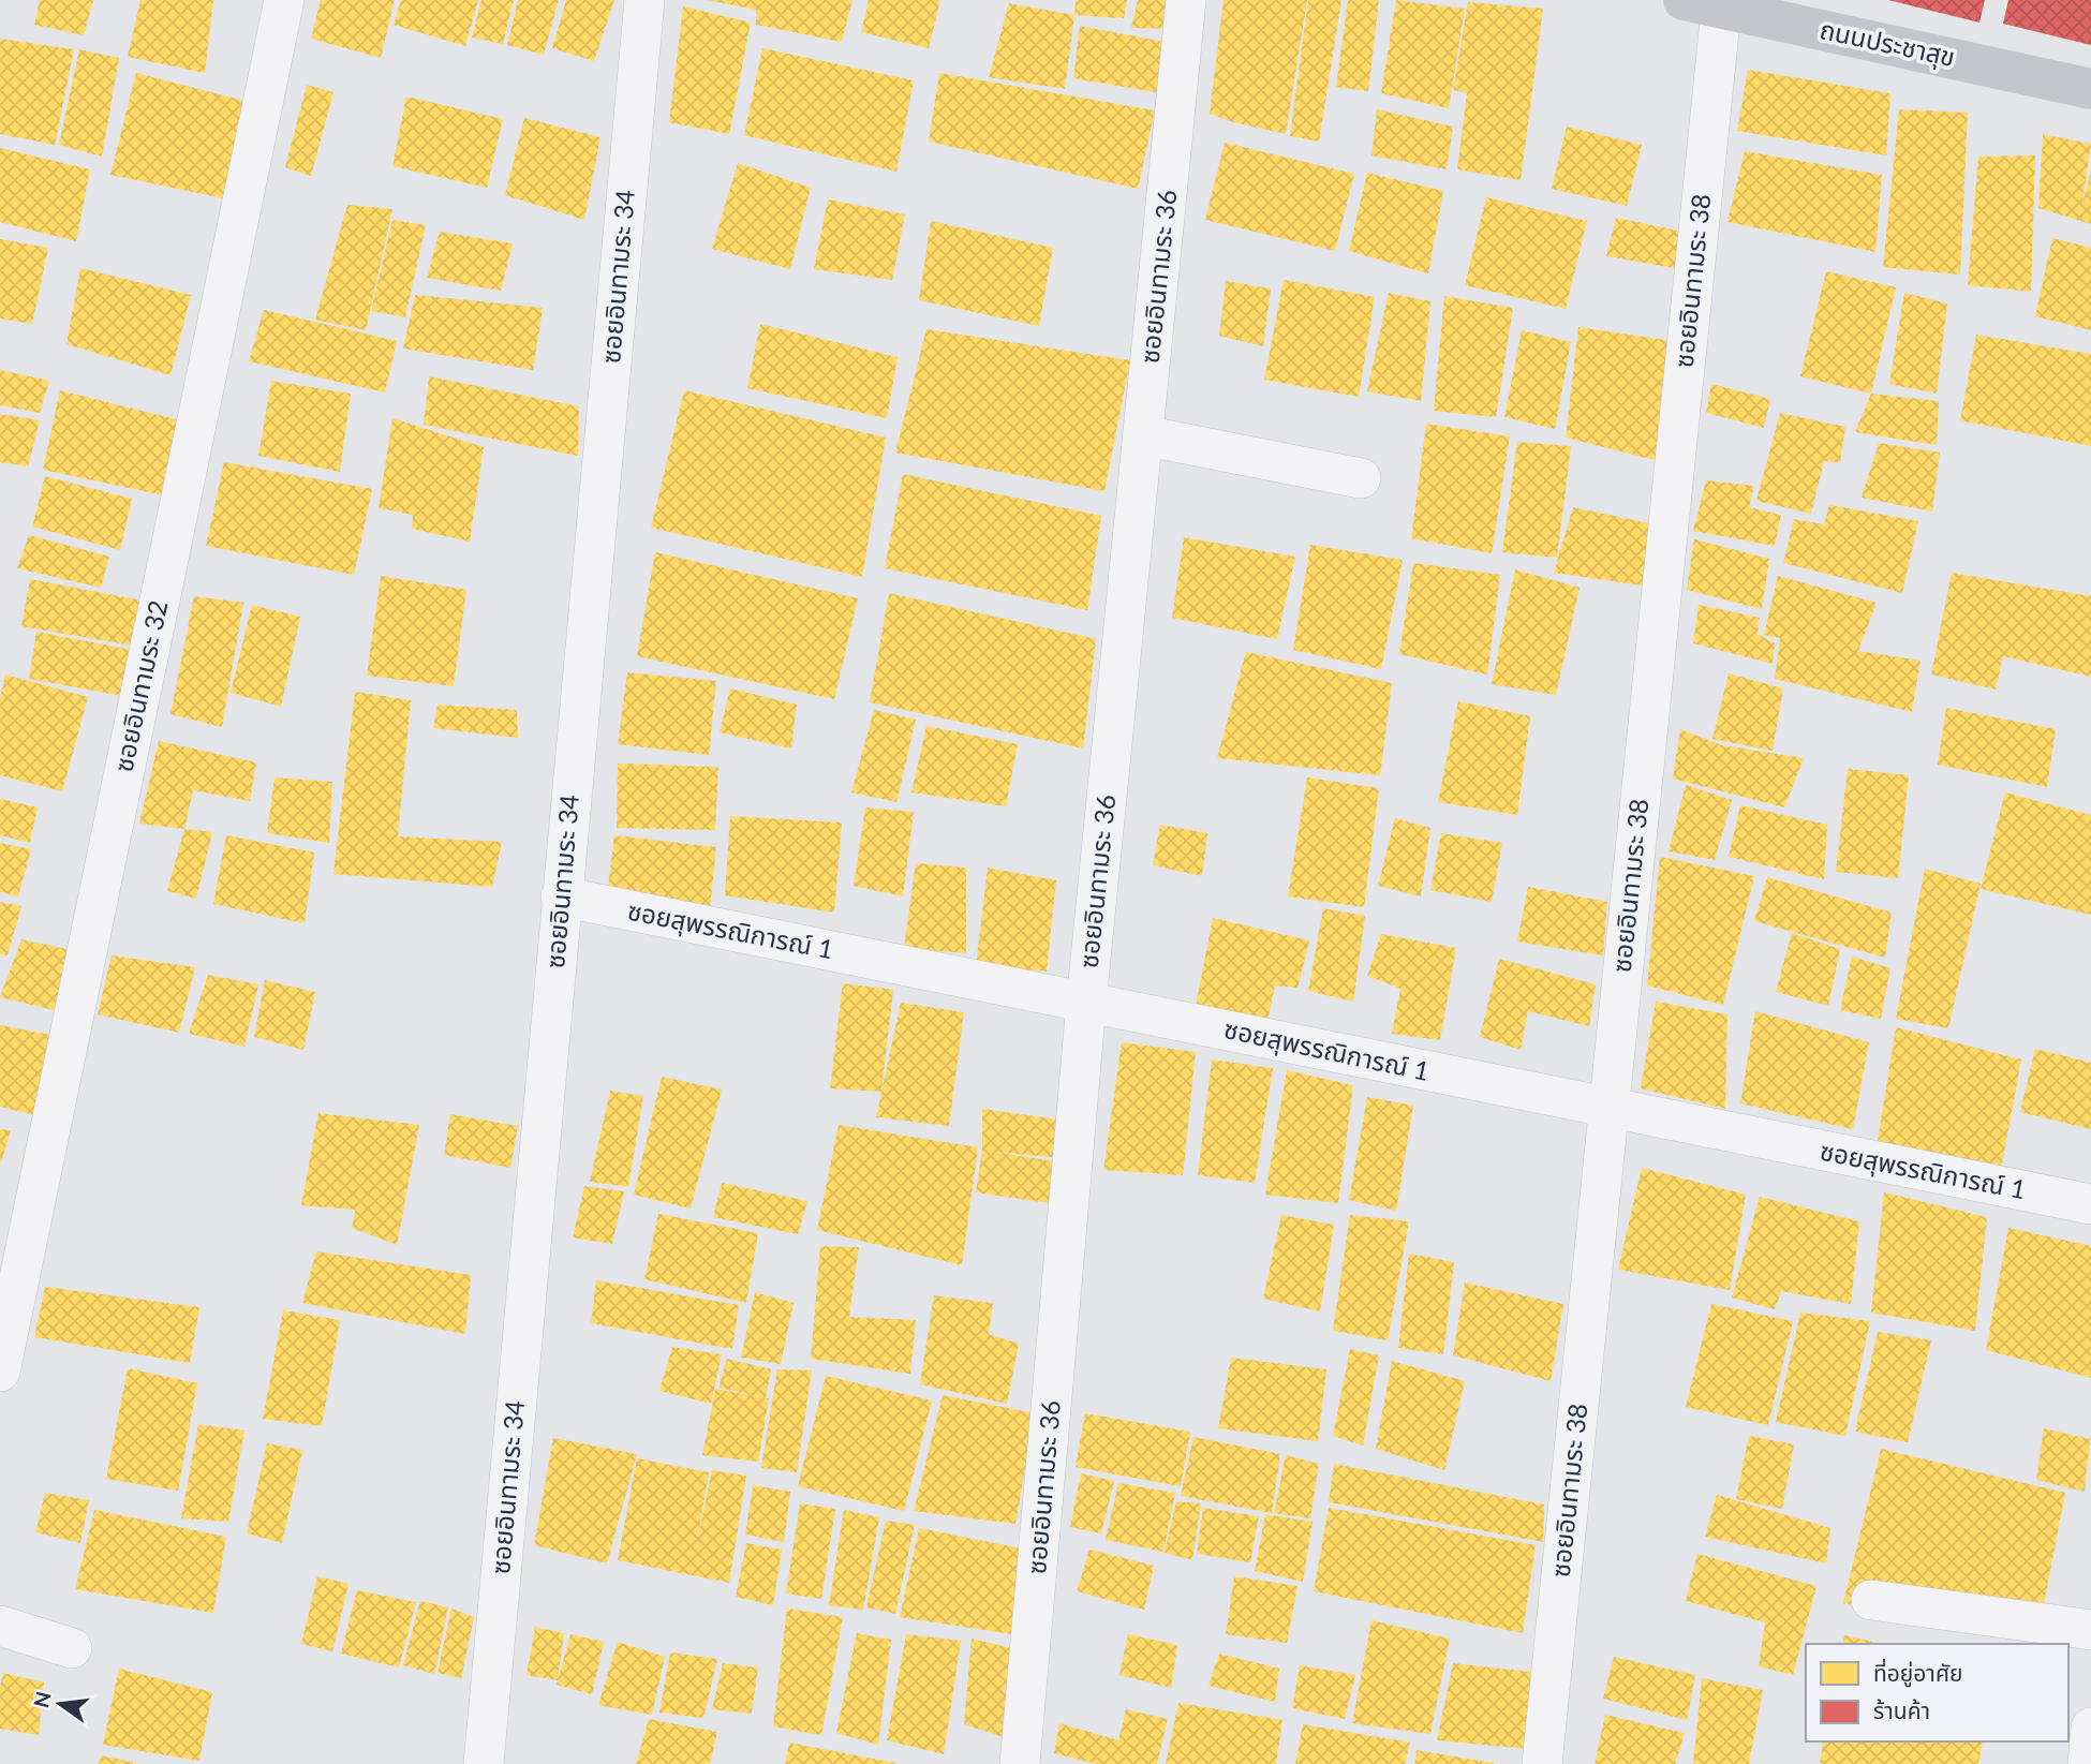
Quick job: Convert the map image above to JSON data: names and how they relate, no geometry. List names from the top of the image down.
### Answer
{
  "streets": {
    "street": [
      "ถนนประชาสุข",
      "ซอยอินทามระ 34",
      "ซอยอินทามระ 36",
      "ซอยอินทามระ 38",
      "ซอยอินทามระ 32",
      "ซอยสุพรรณิการณ์ 1"
    ]
  },
  "crossings": [
    ["ถนนประชาสุข", "ซอยอินทามระ 38"],
    ["ซอยอินทามระ 34", "ซอยสุพรรณิการณ์ 1"],
    ["ซอยอินทามระ 36", "ซอยสุพรรณิการณ์ 1"],
    ["ซอยอินทามระ 38", "ซอยสุพรรณิการณ์ 1"]
  ],
  "legend": ["ที่อยู่อาศัย", "ร้านค้า"],
  "north": "left"
}
